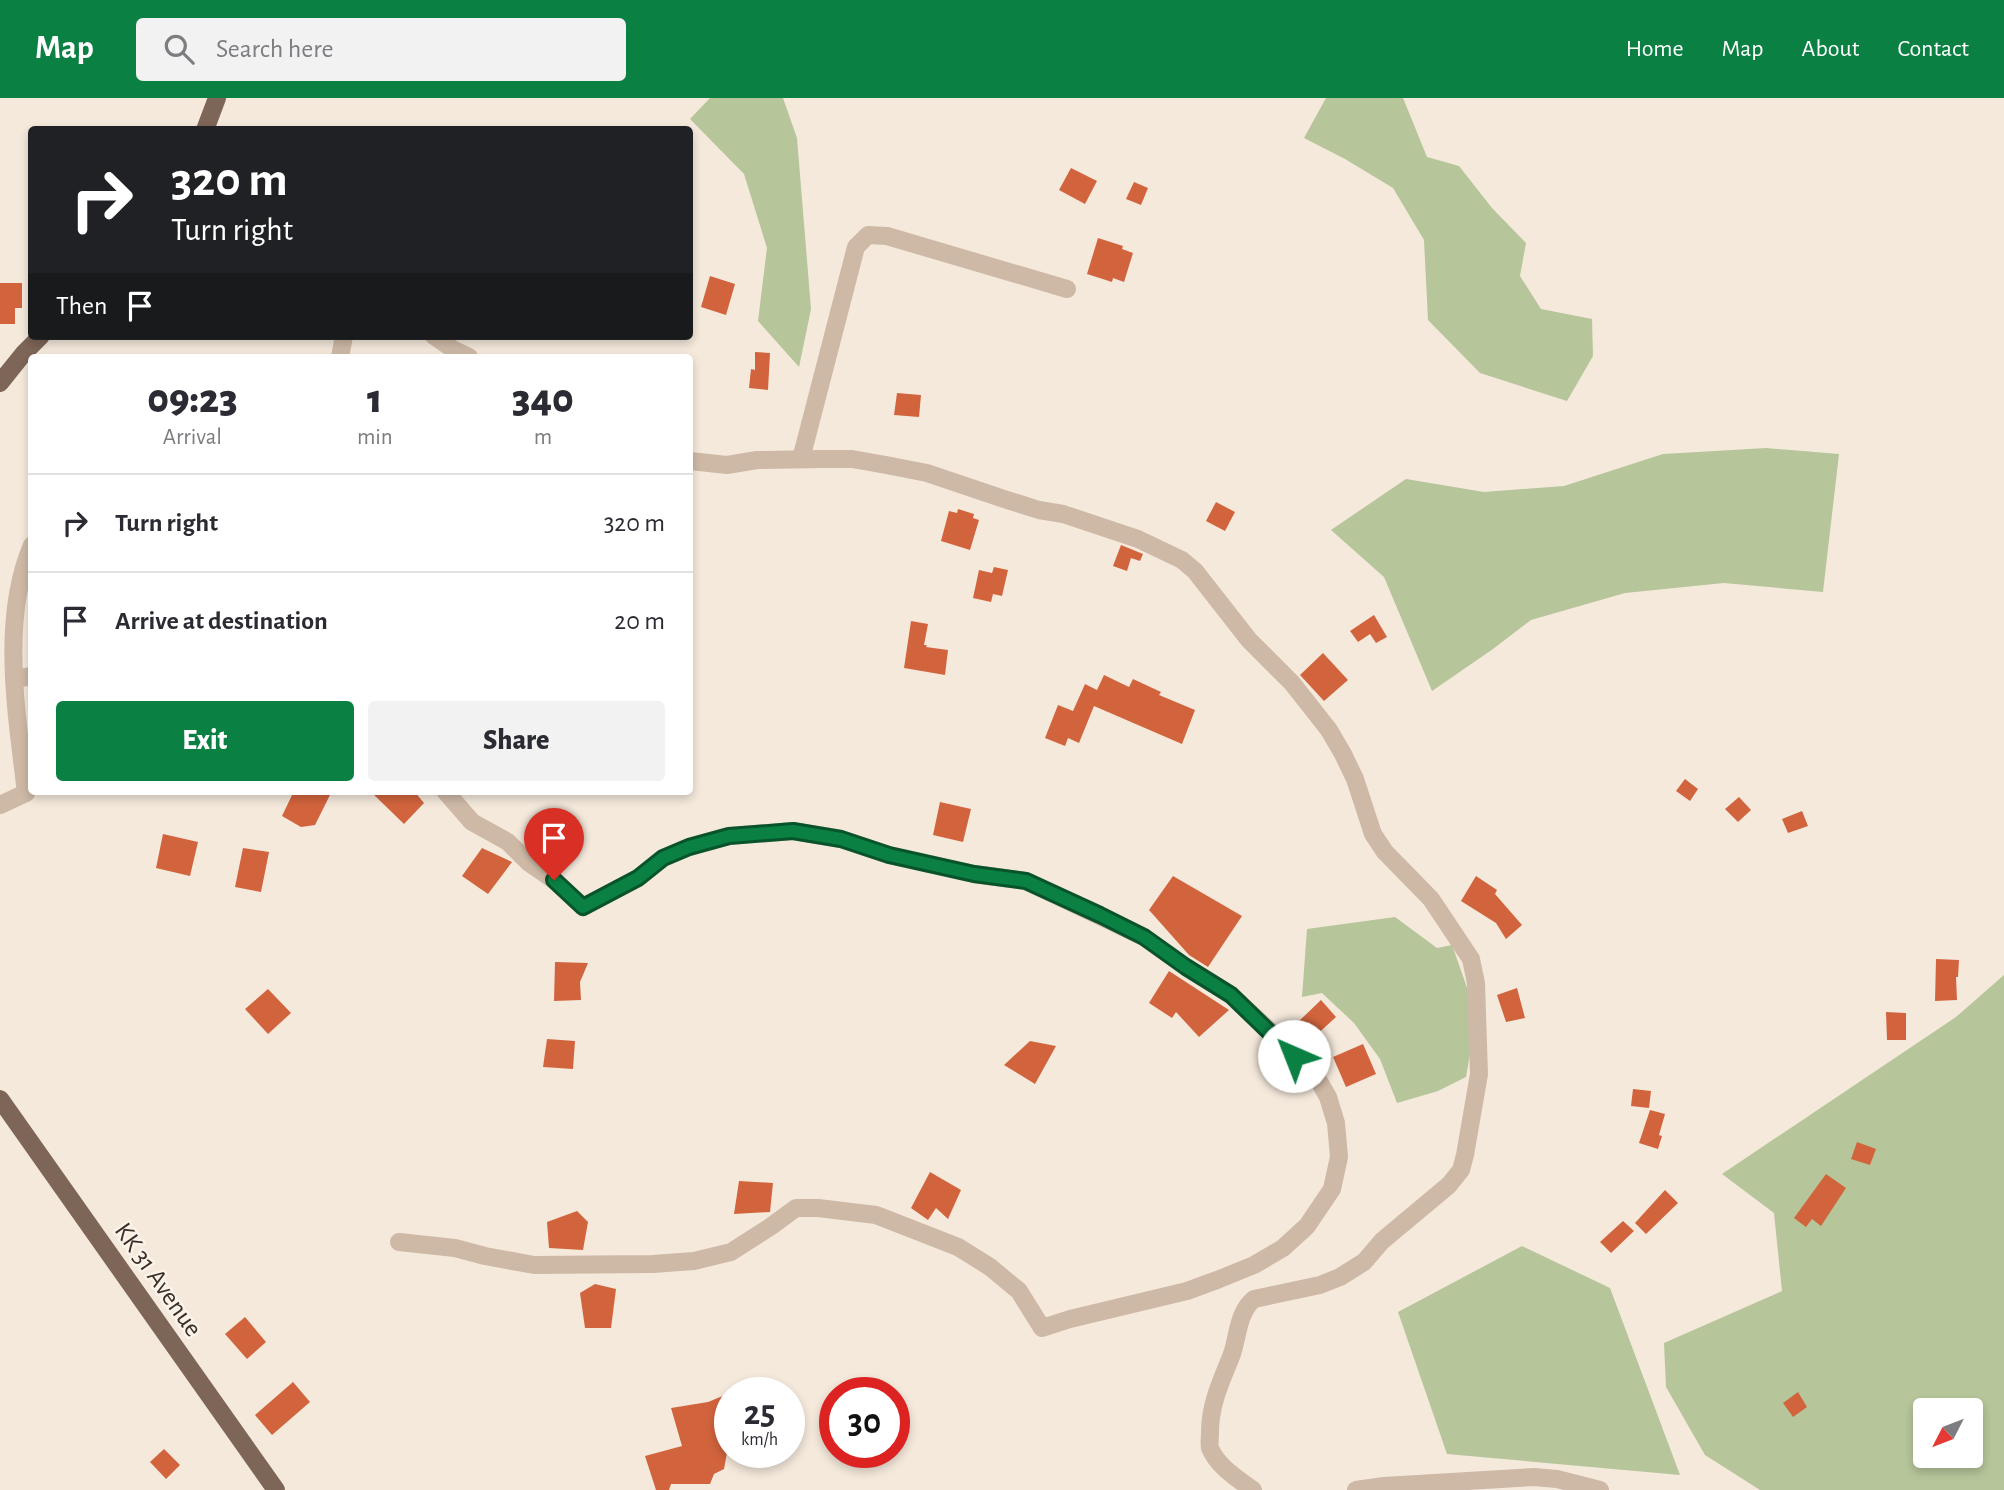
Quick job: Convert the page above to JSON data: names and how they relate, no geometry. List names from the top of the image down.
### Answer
{
  "streets": {
    "main road": ["KK 31 Avenue"]
  },
  "north": "bottom left",
  "page": {
    "header": "Map",
    "search": "Search here",
    "nav": [
      "Home",
      "Map",
      "About",
      "Contact"
    ],
    "turn": ["320 m", "Turn right"],
    "then": "Then",
    "eta": [
      "09:23",
      "Arrival",
      "1",
      "min",
      "340",
      "m"
    ],
    "list": [
      {
        "name": "Turn right",
        "value": "320 m"
      },
      {
        "name": "Arrive at destination",
        "value": "20 m"
      }
    ],
    "buttons": ["Exit", "Share"],
    "speed": "25 km/h",
    "limit": "30"
  }
}
